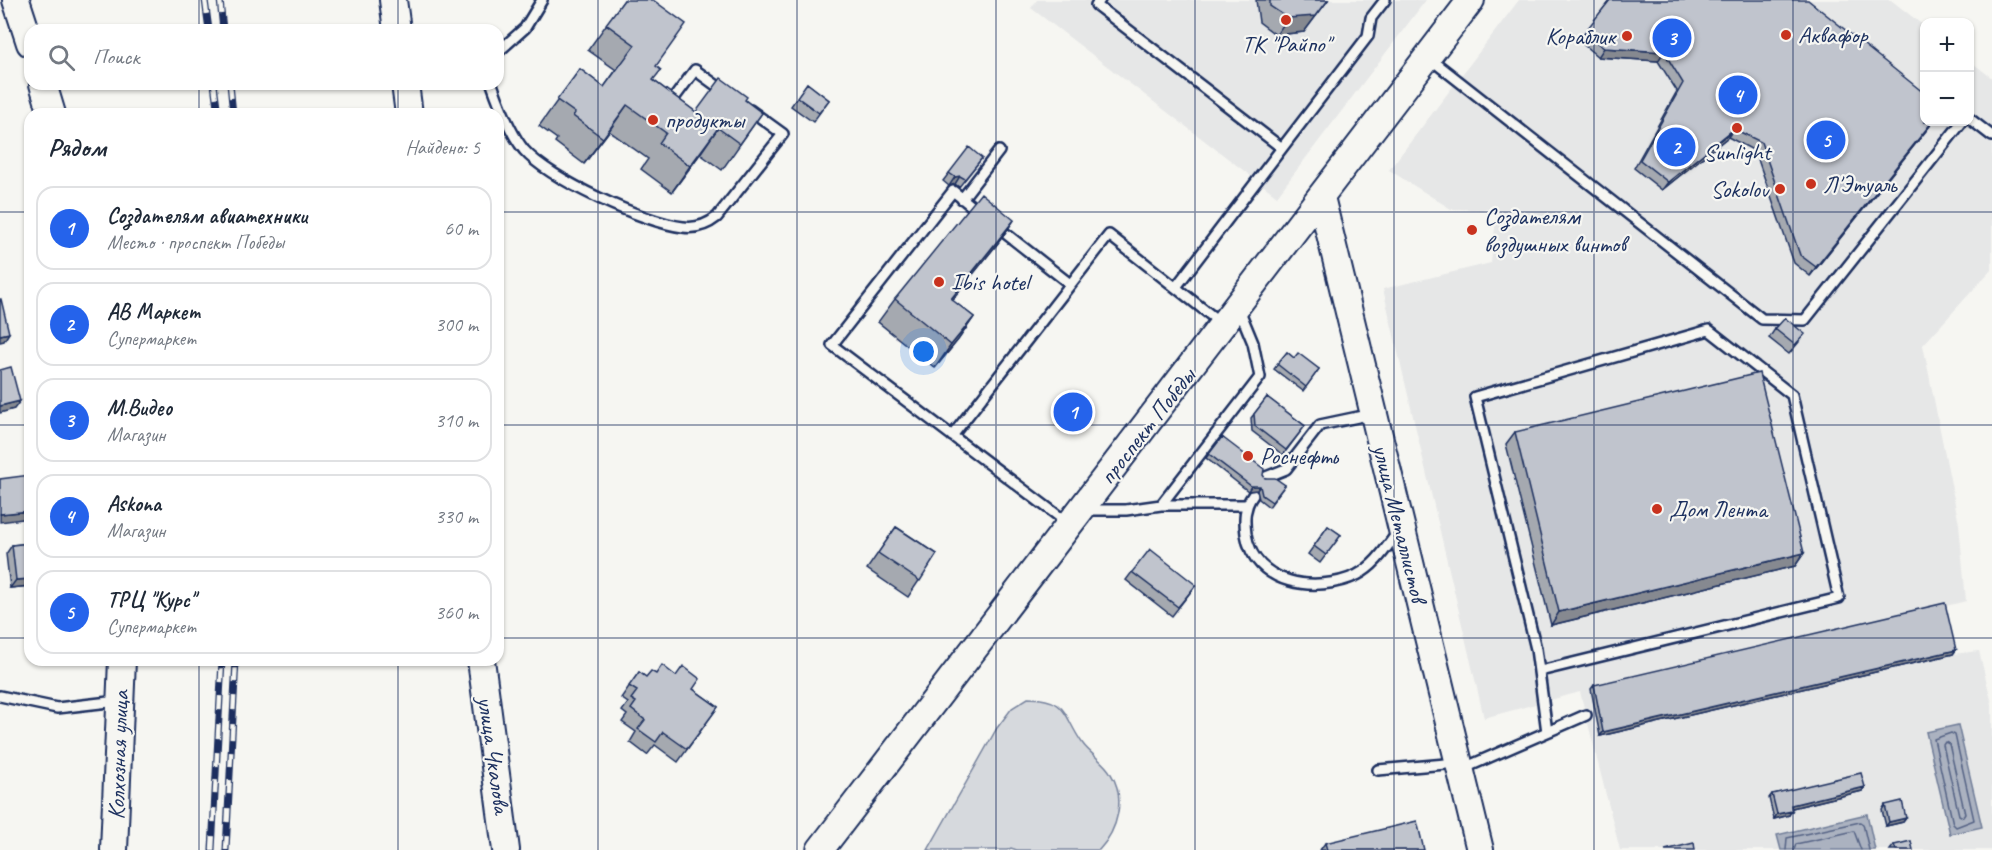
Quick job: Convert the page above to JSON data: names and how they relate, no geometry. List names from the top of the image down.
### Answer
{
  "streets": {
    "main road": [
      "проспект Победы",
      "улица Металлистов",
      "Колхозная улица",
      "улица Чкалова"
    ]
  },
  "crossings": [
    ["проспект Победы", "улица Металлистов"]
  ],
  "places": [
    "ТК \"Райпо\"",
    "Аквафор",
    "Кораблик",
    "продукты",
    "Sunlight",
    "Л'Этуаль",
    "Sokolov",
    "Создателям воздушных винтов",
    "Ibis hotel",
    "Роснефть",
    "Дом Лента"
  ],
  "page": {
    "pins": [
      "3",
      "4",
      "5",
      "2",
      "1"
    ],
    "map_buttons": ["+", "−"],
    "search": "Поиск",
    "heading": ["Рядом", "Найдено: 5"],
    "list": [
      {
        "mark": "1",
        "name": "Создателям авиатехники",
        "note": "Место · проспект Победы",
        "value": "60 m"
      },
      {
        "mark": "2",
        "name": "АВ Маркет",
        "note": "Супермаркет",
        "value": "300 m"
      },
      {
        "mark": "3",
        "name": "М.Видео",
        "note": "Магазин",
        "value": "310 m"
      },
      {
        "mark": "4",
        "name": "Askona",
        "note": "Магазин",
        "value": "330 m"
      },
      {
        "mark": "5",
        "name": "ТРЦ \"Курс\"",
        "note": "Супермаркет",
        "value": "360 m"
      }
    ]
  }
}
